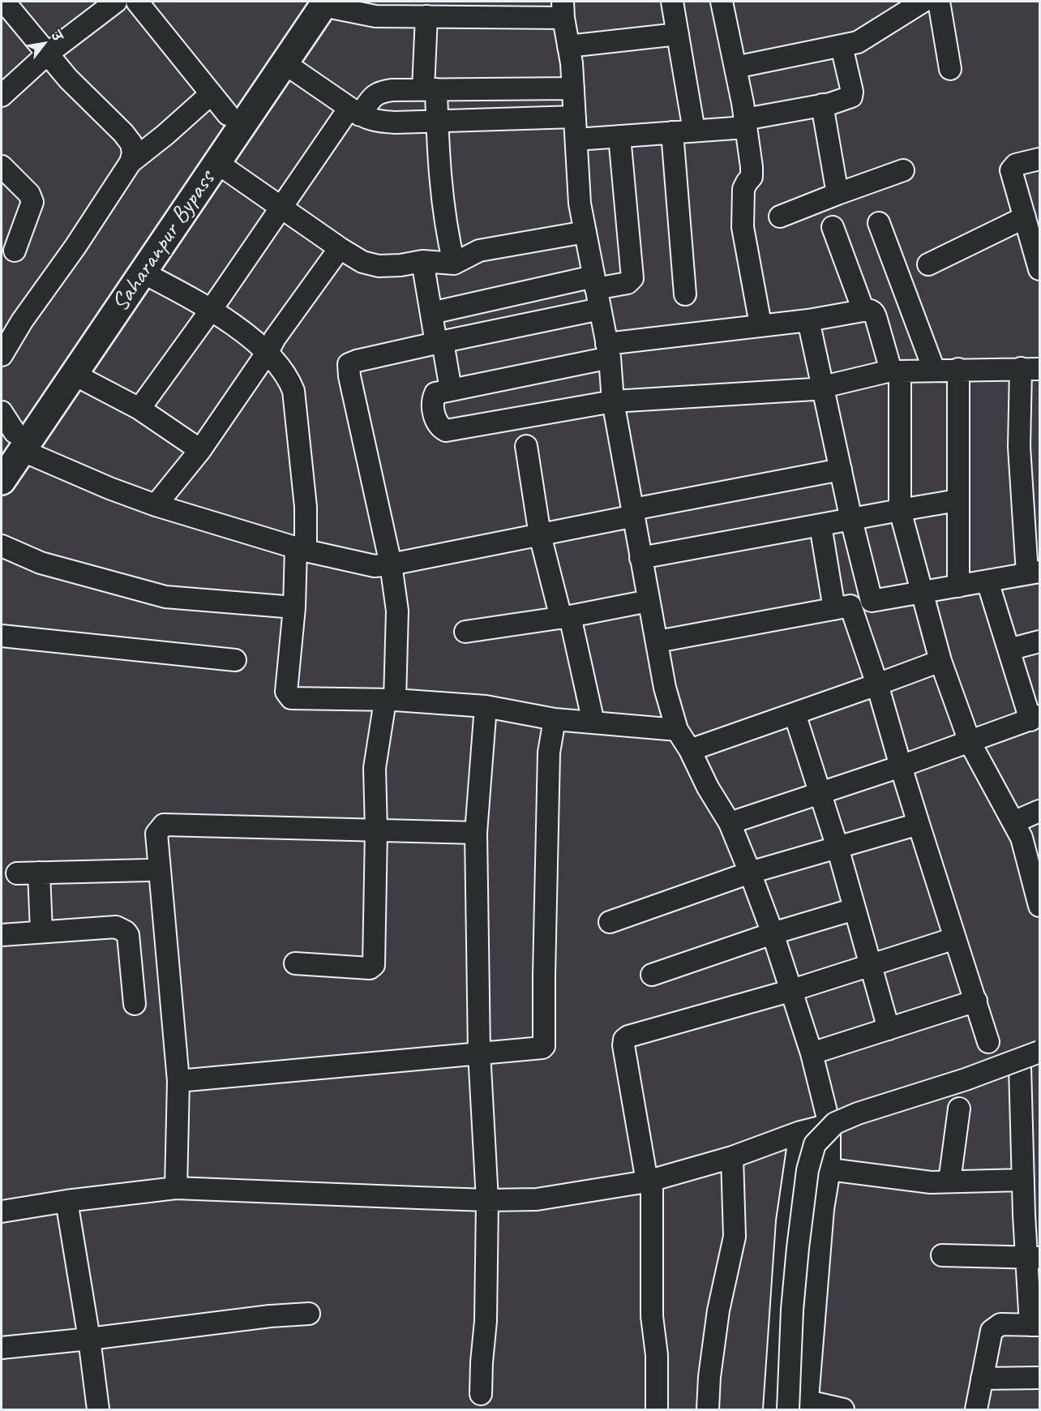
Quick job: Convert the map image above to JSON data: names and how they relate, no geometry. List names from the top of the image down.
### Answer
{
  "streets": {
    "main road": ["Saharanpur Bypass"]
  },
  "north": "top right"
}
